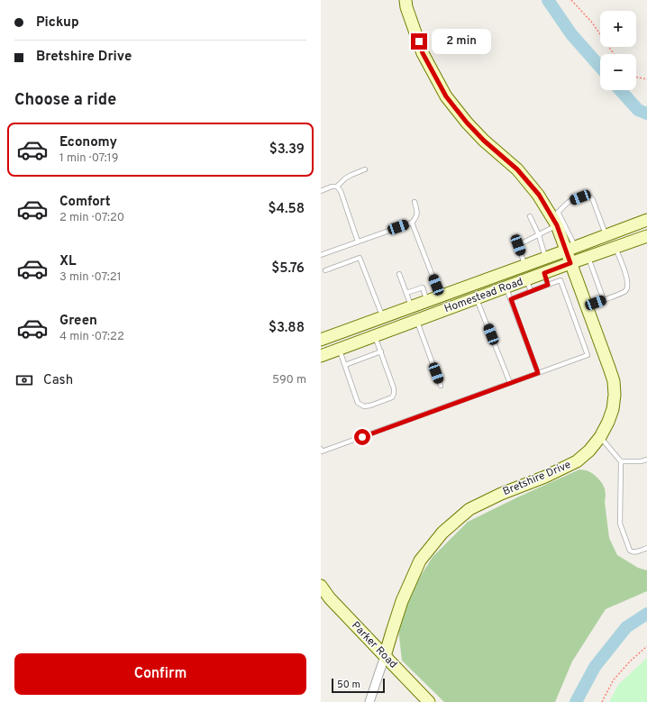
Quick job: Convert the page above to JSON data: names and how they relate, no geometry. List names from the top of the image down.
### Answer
{
  "streets": {
    "main road": ["Homestead Road", "Bretshire Drive", "Parker Road"]
  },
  "crossings": [
    ["Homestead Road", "Bretshire Drive"],
    ["Bretshire Drive", "Parker Road"]
  ],
  "scale_bar": "50 m",
  "page": {
    "banner": ["Pickup", "Bretshire Drive"],
    "map_buttons": ["+", "−"],
    "bubble": "2 min",
    "heading": "Choose a ride",
    "list": [
      {
        "name": "Economy",
        "note": "1 min · 07:19",
        "value": "$3.39"
      },
      {
        "name": "Comfort",
        "note": "2 min · 07:20",
        "value": "$4.58"
      },
      {
        "name": "XL",
        "note": "3 min · 07:21",
        "value": "$5.76"
      },
      {
        "name": "Green",
        "note": "4 min · 07:22",
        "value": "$3.88"
      }
    ],
    "pay": ["Cash", "590 m"],
    "buttons": "Confirm",
    "scale": "50 m"
  }
}
